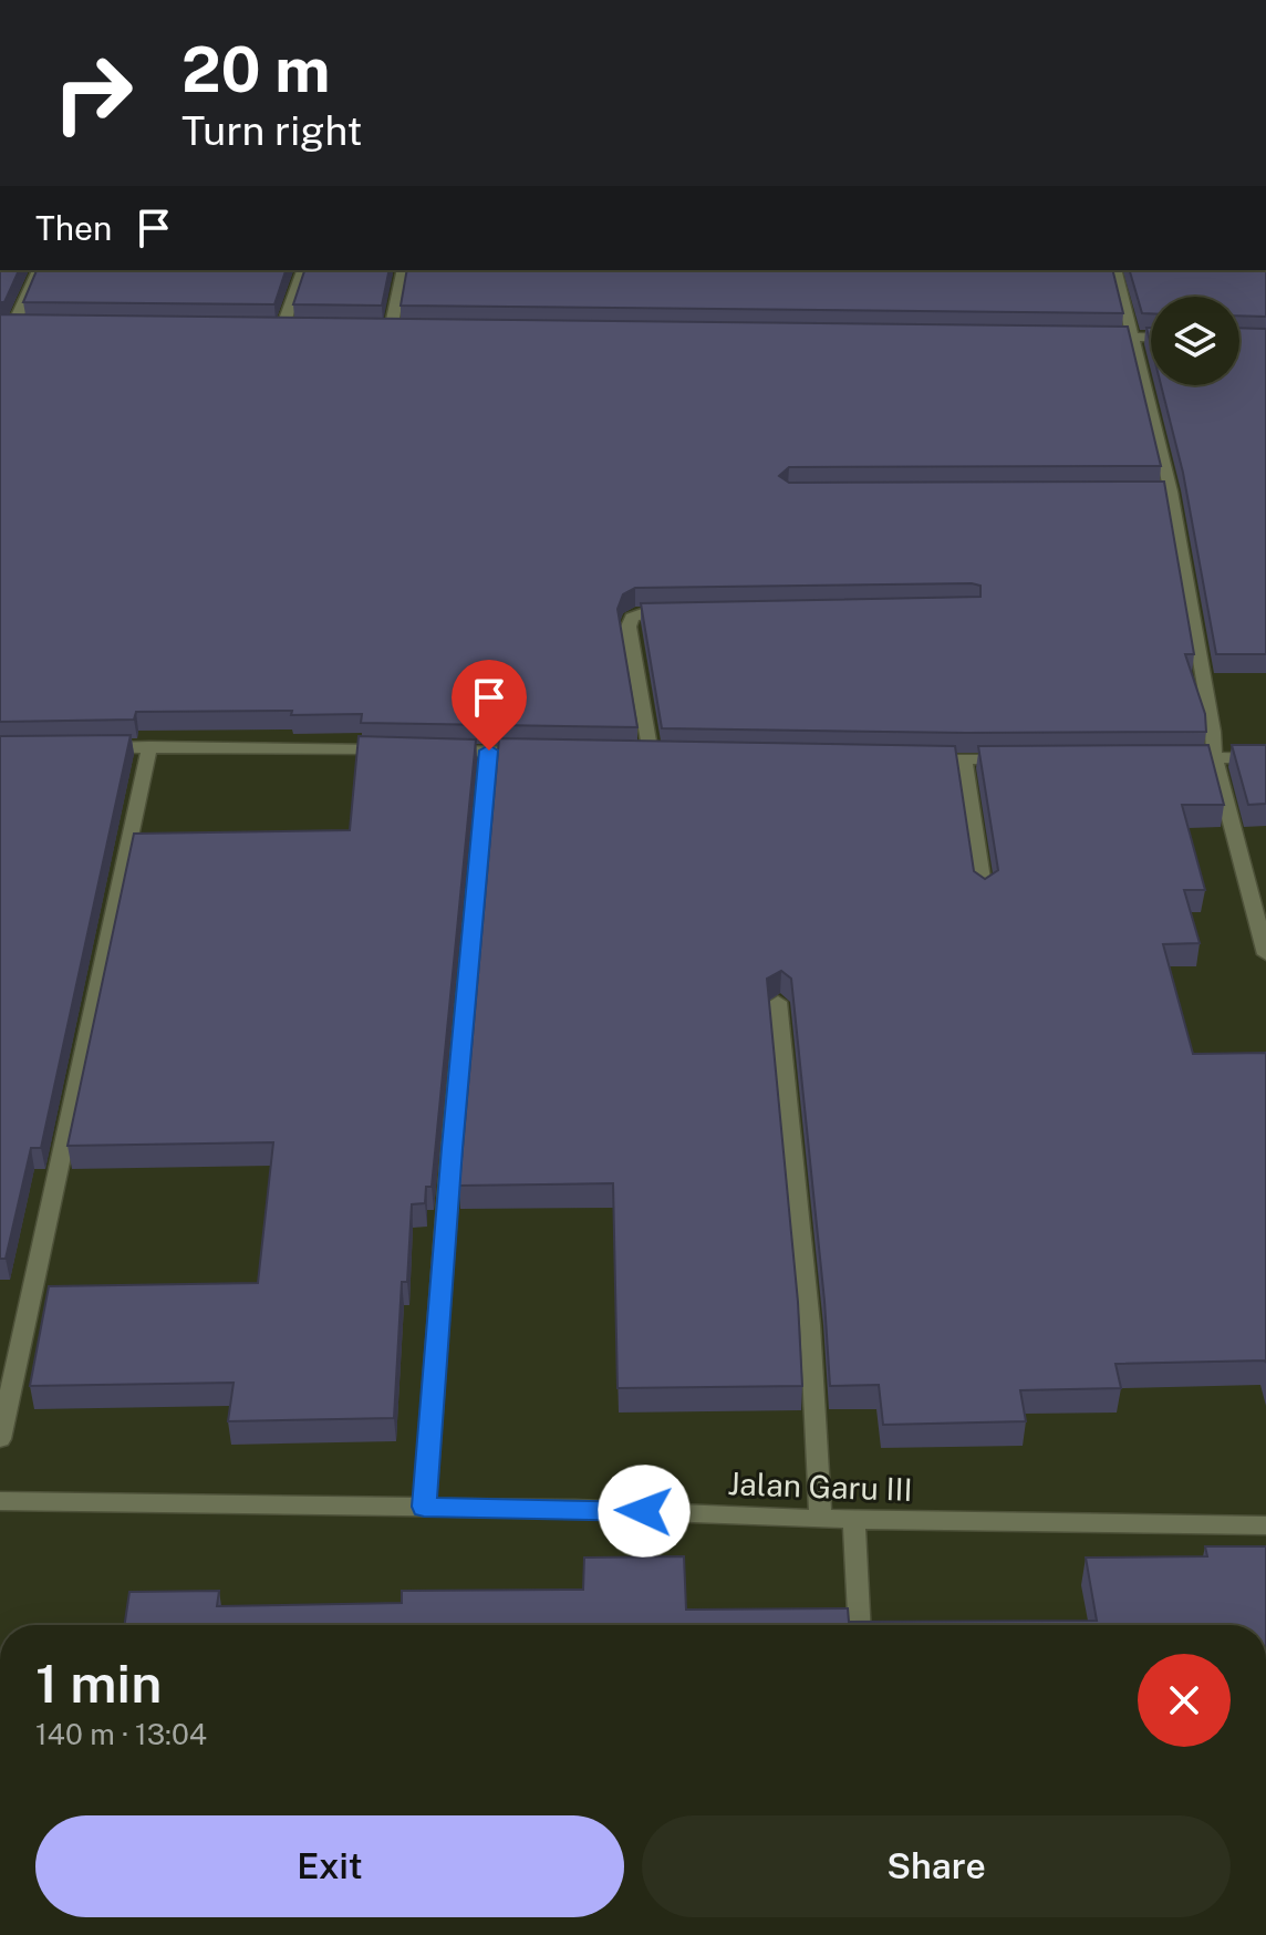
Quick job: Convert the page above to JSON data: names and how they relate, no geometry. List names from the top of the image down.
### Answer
{
  "streets": {
    "street": ["Jalan Garu III"]
  },
  "page": {
    "turn": ["20 m", "Turn right"],
    "then": "Then",
    "heading": ["1 min", "140 m · 13:04"],
    "buttons": ["Exit", "Share"]
  }
}
